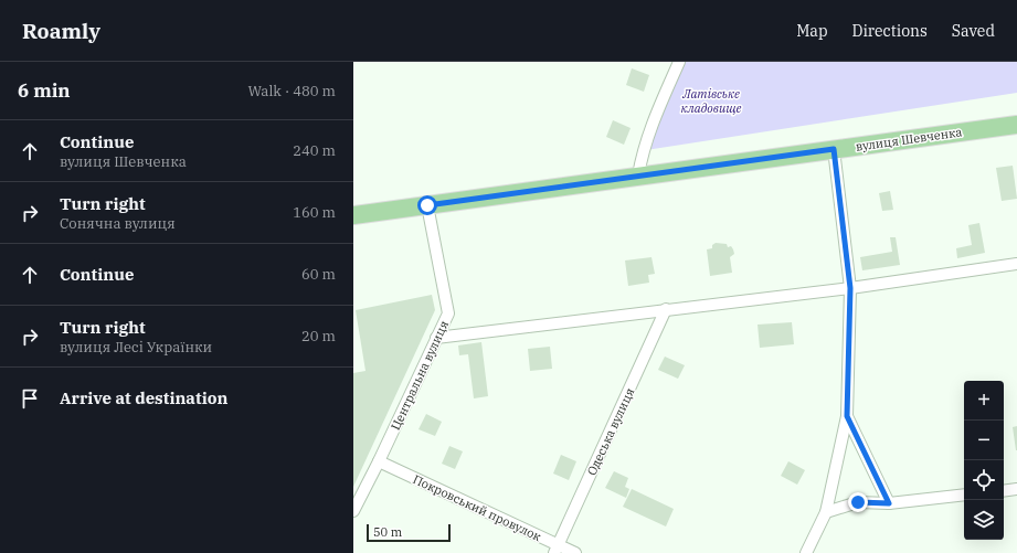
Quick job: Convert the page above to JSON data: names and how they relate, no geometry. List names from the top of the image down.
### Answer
{
  "streets": {
    "main road": ["вулиця Шевченка"],
    "street": ["Центральна вулиця", "Одеська вулиця", "Покровський провулок"]
  },
  "crossings": [
    ["вулиця Шевченка", "Центральна вулиця"],
    ["Центральна вулиця", "Покровський провулок"],
    ["Одеська вулиця", "Покровський провулок"]
  ],
  "parks": ["Латівське кладовище"],
  "scale_bar": "50 m",
  "page": {
    "header": "Roamly",
    "nav": ["Map", "Directions", "Saved"],
    "heading": ["6 min", "Walk · 480 m"],
    "list": [
      ["Continue", "вулиця Шевченка", "240 m"],
      ["Turn right", "Сонячна вулиця", "160 m"],
      ["Continue", "60 m"],
      ["Turn right", "вулиця Лесі Українки", "20 m"],
      "Arrive at destination"
    ],
    "map_buttons": ["+", "−"],
    "scale": "50 m"
  }
}
